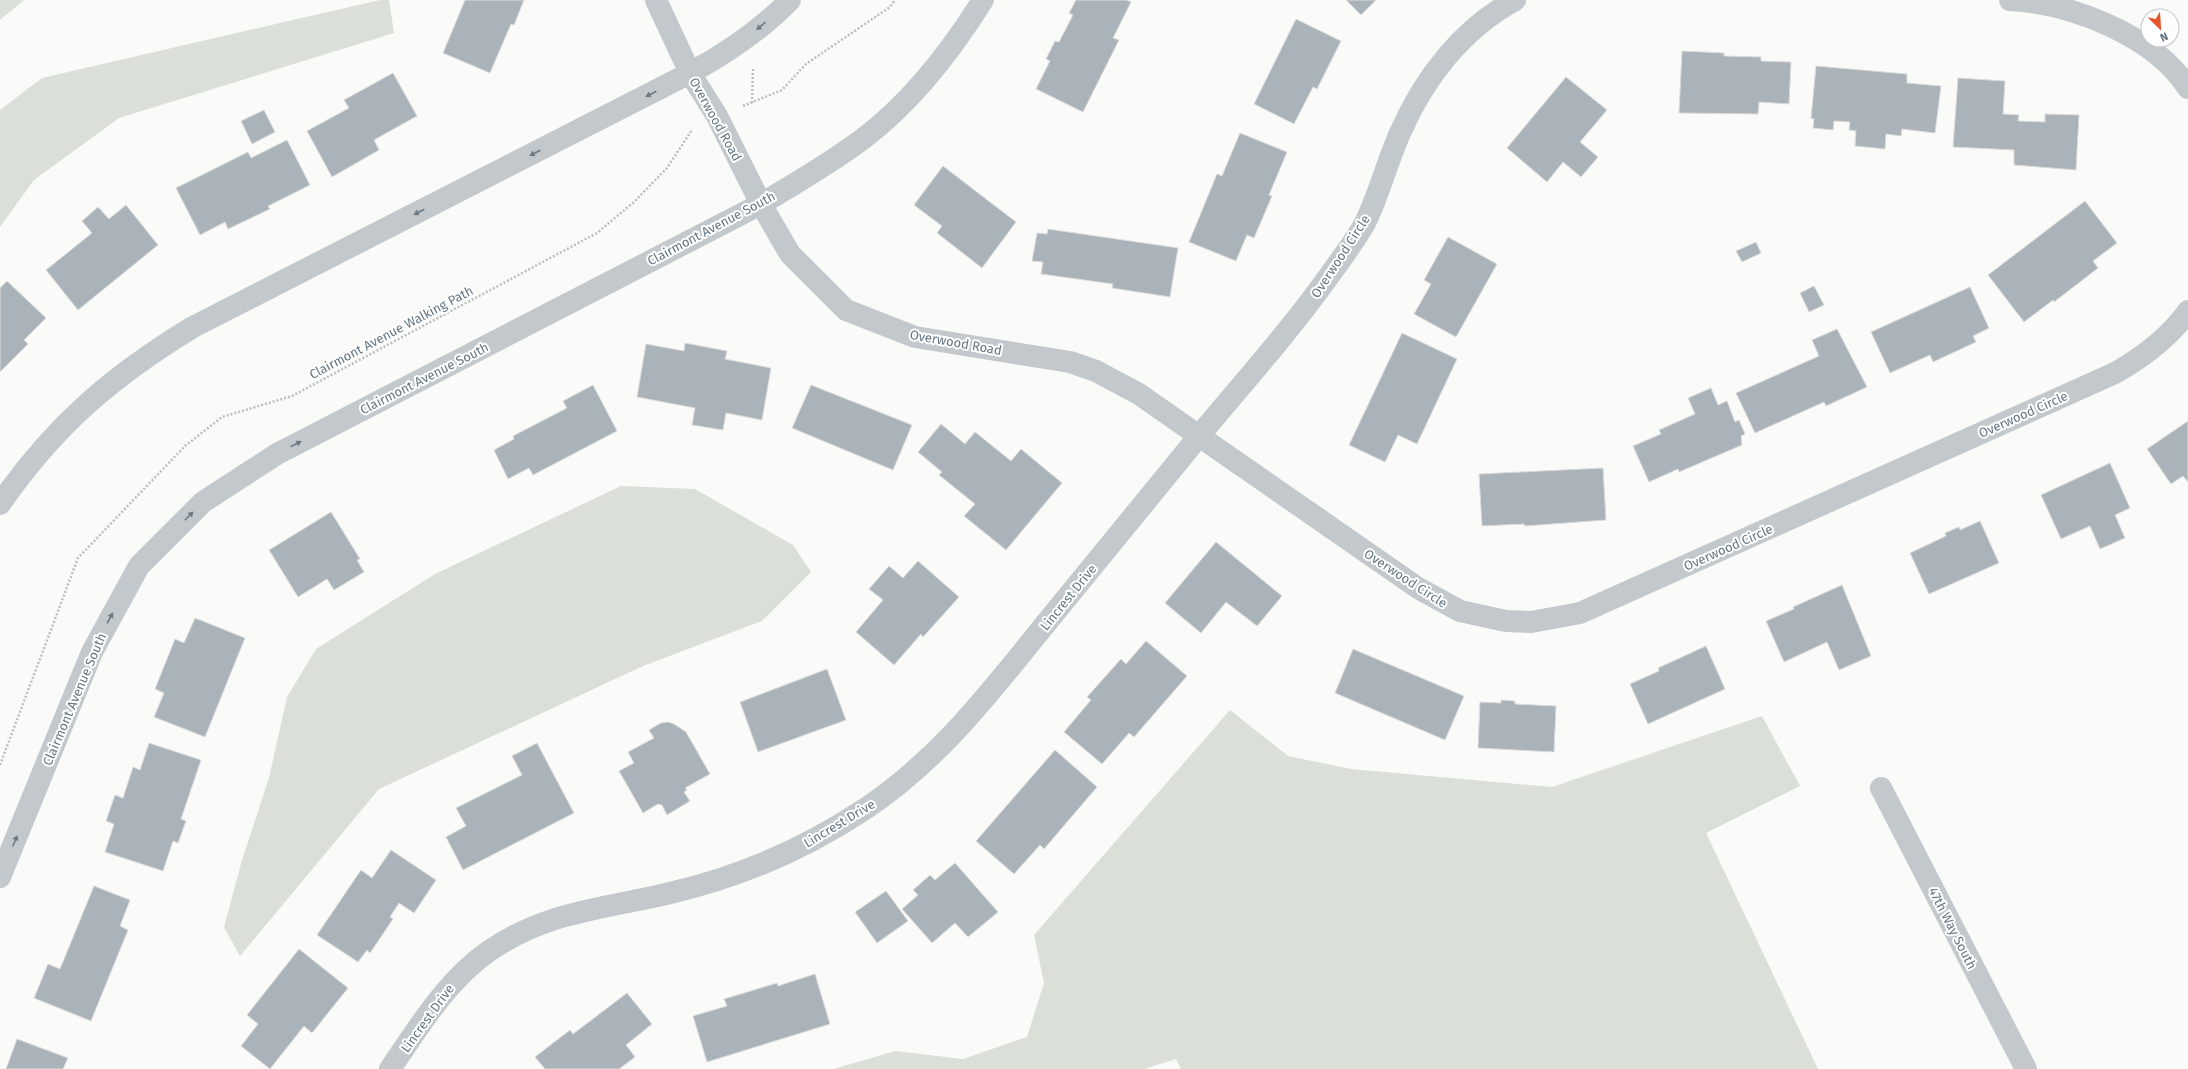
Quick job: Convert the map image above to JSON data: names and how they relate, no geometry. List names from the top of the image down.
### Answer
{
  "streets": {
    "street": [
      "Overwood Road",
      "Clairmont Avenue South",
      "Overwood Circle",
      "Lincrest Drive",
      "47th Way South"
    ],
    "path": ["Clairmont Avenue Walking Path"]
  },
  "crossings": [
    ["Overwood Road", "Clairmont Avenue South"],
    ["Overwood Road", "Overwood Circle"],
    ["Overwood Road", "Clairmont Avenue Walking Path"],
    ["Overwood Road", "Lincrest Drive"],
    ["Overwood Circle", "Lincrest Drive"]
  ],
  "north": "bottom right"
}
